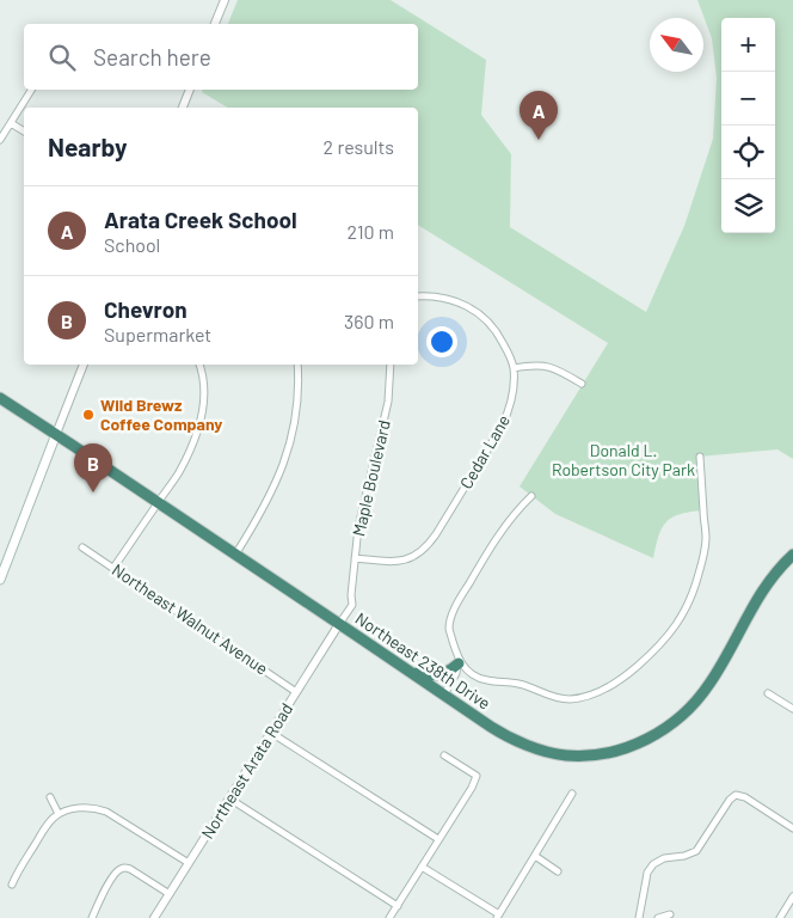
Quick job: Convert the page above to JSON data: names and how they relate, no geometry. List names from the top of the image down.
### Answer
{
  "streets": {
    "highway": ["Northeast 238th Drive"],
    "street": [
      "Cedar Lane",
      "Maple Boulevard",
      "Northeast Walnut Avenue",
      "Northeast Arata Road"
    ]
  },
  "crossings": [
    ["Cedar Lane", "Maple Boulevard"],
    ["Maple Boulevard", "Northeast 238th Drive"],
    ["Maple Boulevard", "Northeast Arata Road"],
    ["Northeast Walnut Avenue", "Northeast Arata Road"],
    ["Northeast 238th Drive", "Northeast Arata Road"]
  ],
  "parks": ["Donald L. Robertson City Park"],
  "places": ["Wild Brewz Coffee Company"],
  "north": "top left",
  "page": {
    "map_buttons": ["+", "−"],
    "search": "Search here",
    "pins": ["A", "B"],
    "heading": ["Nearby", "2 results"],
    "list": [
      {
        "mark": "A",
        "name": "Arata Creek School",
        "note": "School",
        "value": "210 m"
      },
      {
        "mark": "B",
        "name": "Chevron",
        "note": "Supermarket",
        "value": "360 m"
      }
    ]
  }
}
